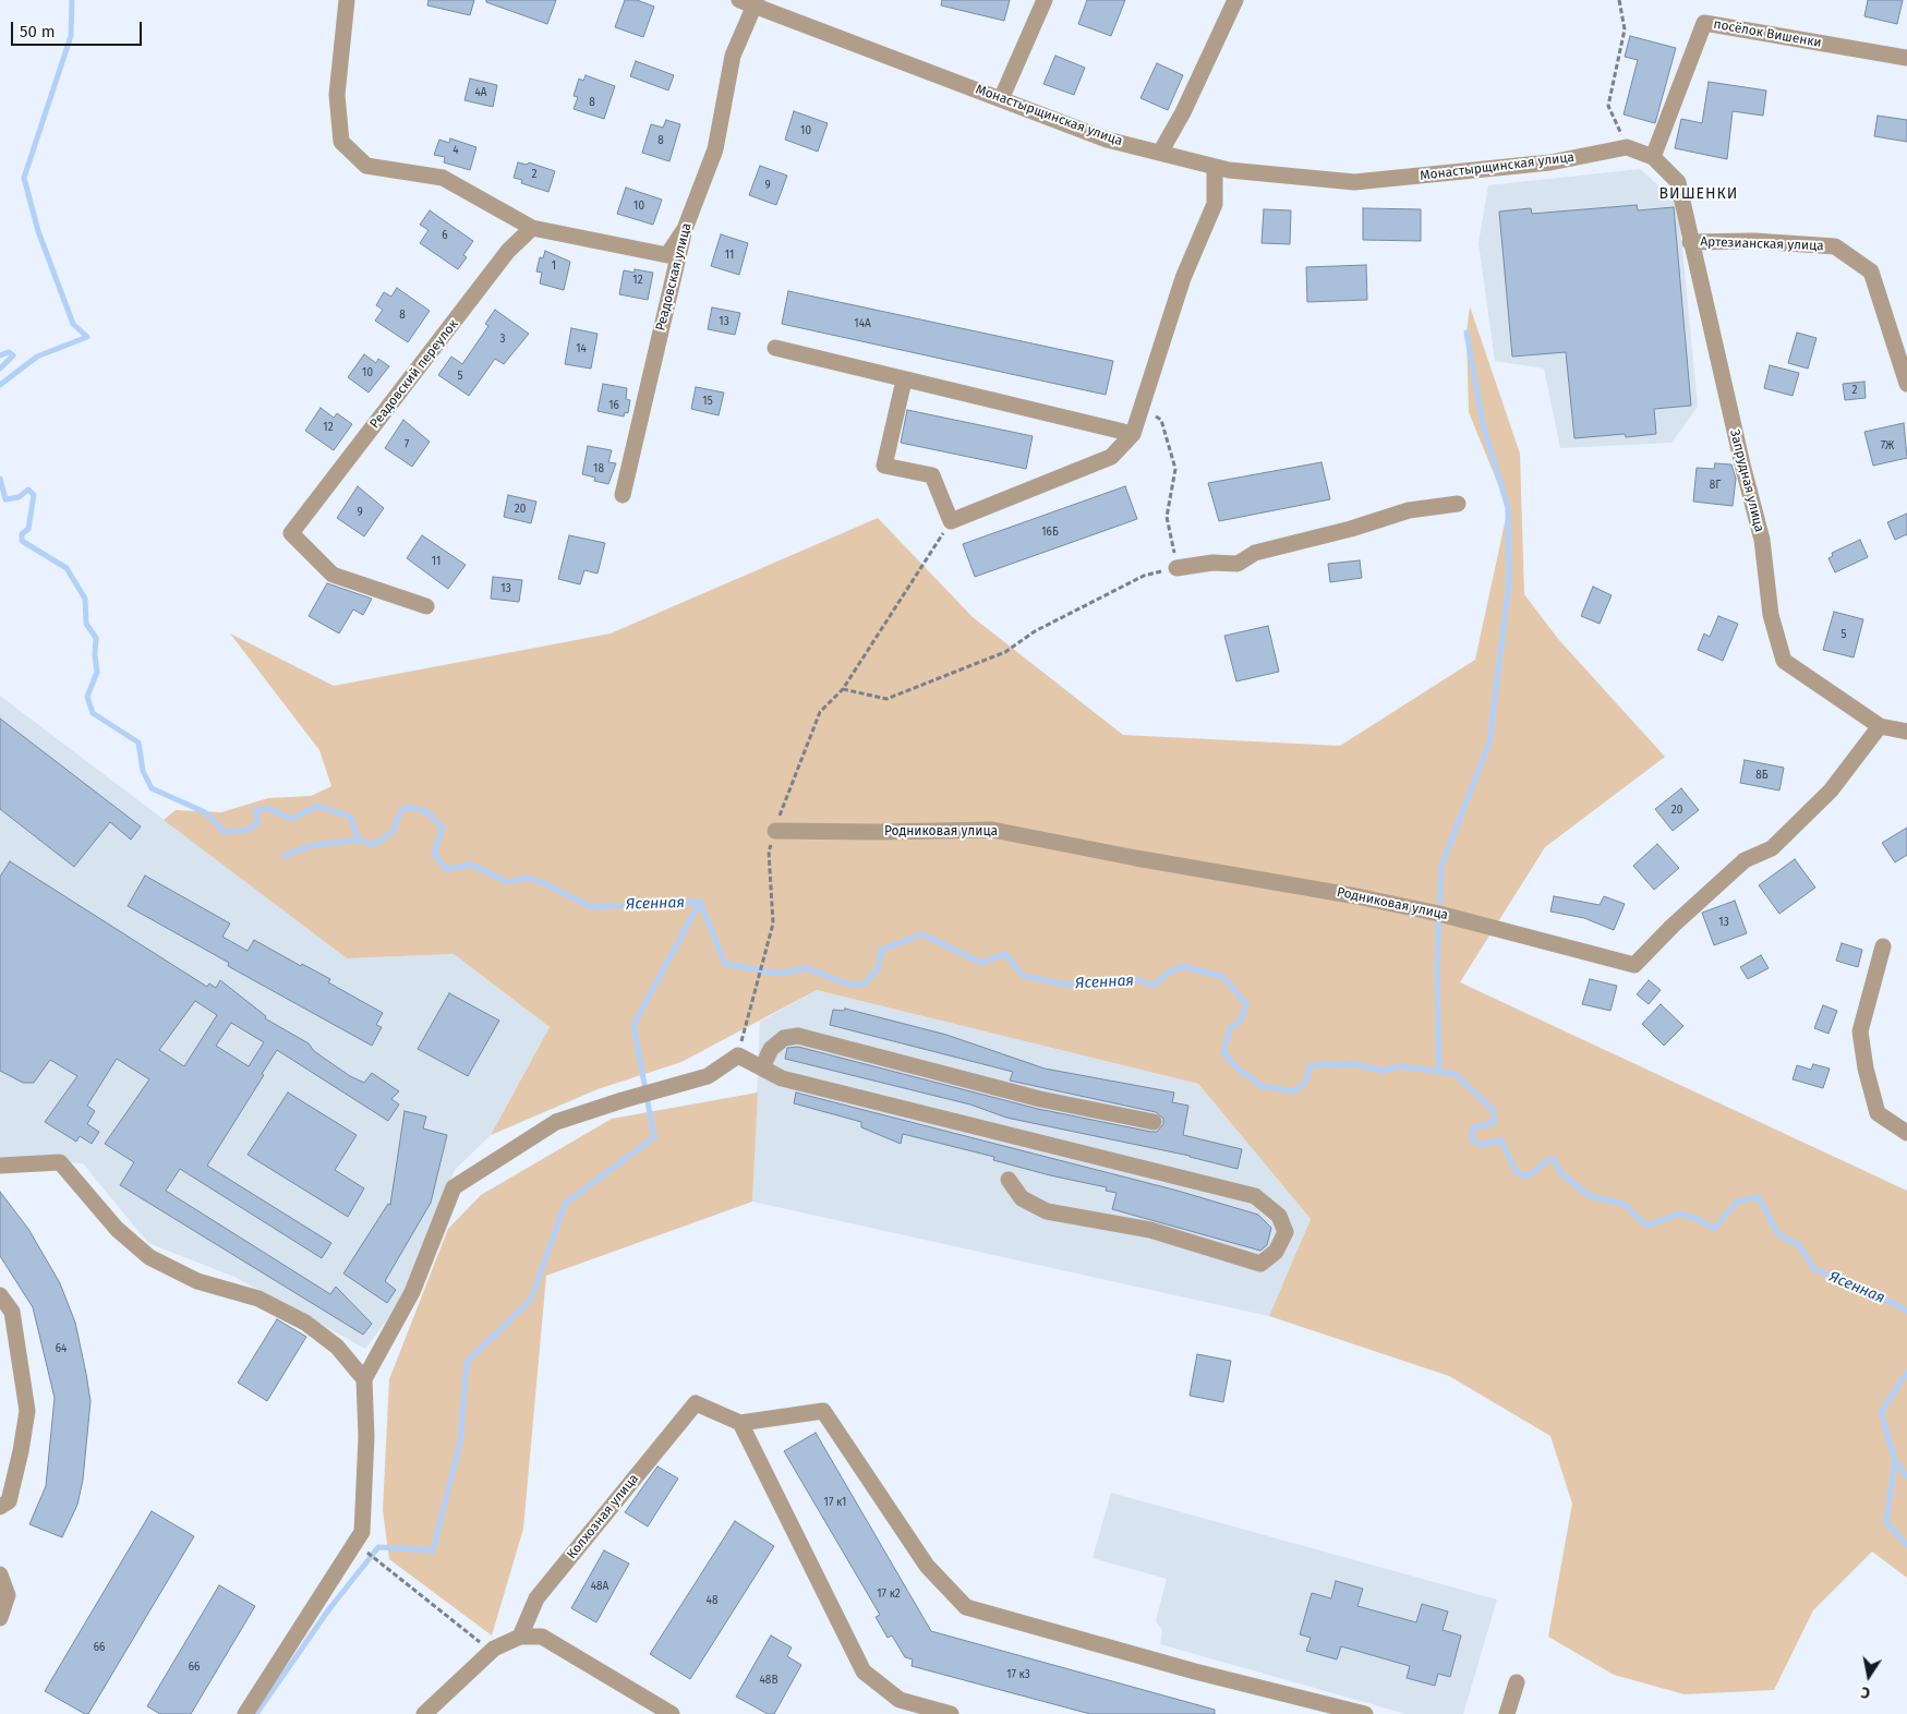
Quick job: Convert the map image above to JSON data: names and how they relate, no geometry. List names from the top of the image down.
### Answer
{
  "streets": {
    "street": [
      "посёлок Вишенки",
      "Монастырщинская улица",
      "Артезианская улица",
      "Реадовская улица",
      "Реадовский переулок",
      "Запрудная улица",
      "Родниковая улица",
      "Колхозная улица"
    ]
  },
  "crossings": [
    ["посёлок Вишенки", "Запрудная улица"],
    ["Монастырщинская улица", "Реадовская улица"],
    ["Артезианская улица", "Запрудная улица"],
    ["Запрудная улица", "Родниковая улица"]
  ],
  "districts": ["ВИШЕНКИ"],
  "water": ["Ясенная"],
  "house_numbers": [
    "4А",
    "8",
    "10",
    "8",
    "4",
    "2",
    "9",
    "10",
    "6",
    "11",
    "1",
    "12",
    "8",
    "13",
    "14А",
    "3",
    "14",
    "10",
    "5",
    "2",
    "15",
    "16",
    "12",
    "7",
    "7Ж",
    "18",
    "8Г",
    "20",
    "9",
    "16Б",
    "11",
    "13",
    "5",
    "8Б",
    "20",
    "13",
    "64",
    "17 к1",
    "48А",
    "17 к2",
    "48",
    "66",
    "66",
    "17 к3",
    "48В"
  ],
  "scale_bar": "50 m",
  "north": "bottom"
}
